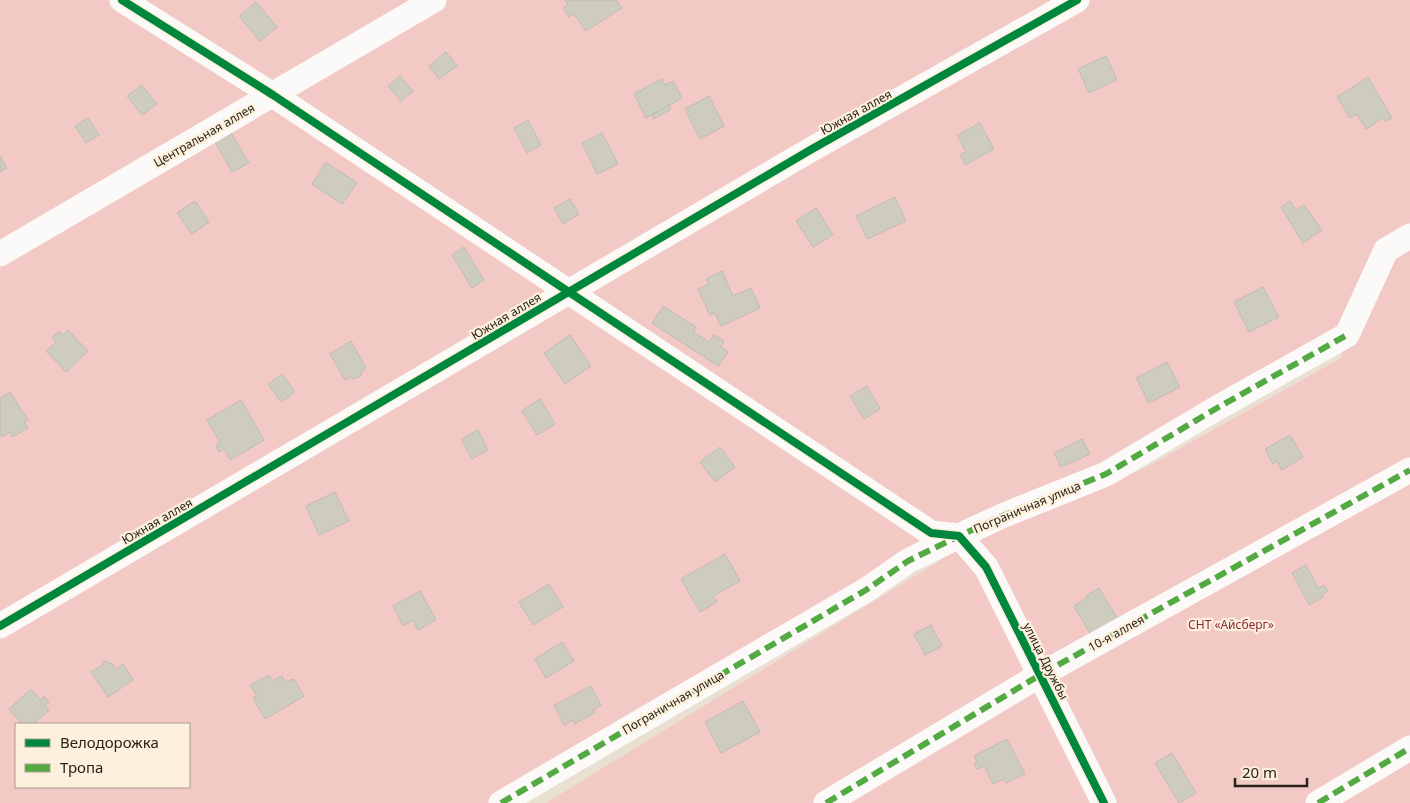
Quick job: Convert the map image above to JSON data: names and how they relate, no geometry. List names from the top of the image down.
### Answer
{
  "streets": {
    "street": [
      "Южная аллея",
      "Центральная аллея",
      "Пограничная улица",
      "10-я аллея",
      "улица Дружбы"
    ]
  },
  "crossings": [
    ["Пограничная улица", "улица Дружбы"],
    ["10-я аллея", "улица Дружбы"]
  ],
  "parks": ["СНТ «Айсберг»"],
  "legend": ["Велодорожка", "Тропа"],
  "scale_bar": "20 m"
}
